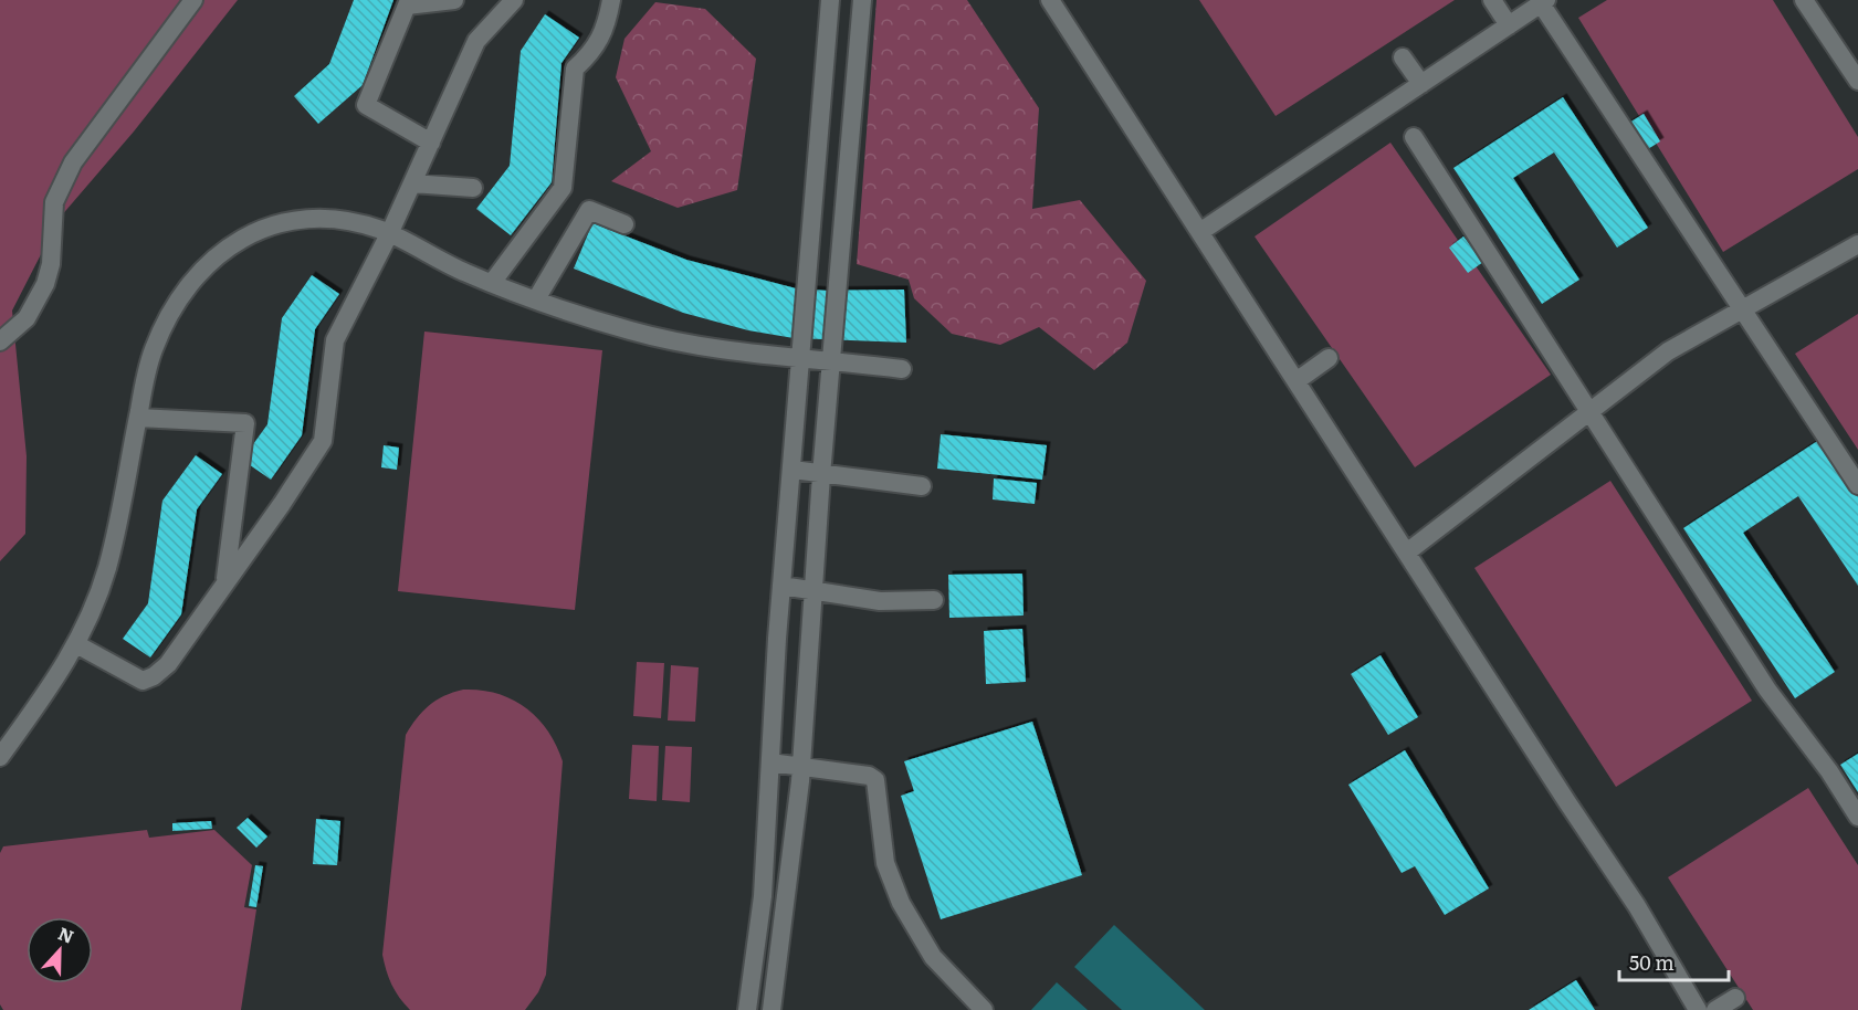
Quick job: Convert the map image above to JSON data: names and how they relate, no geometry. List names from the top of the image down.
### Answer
{
  "scale_bar": "50 m",
  "north": "top"
}
